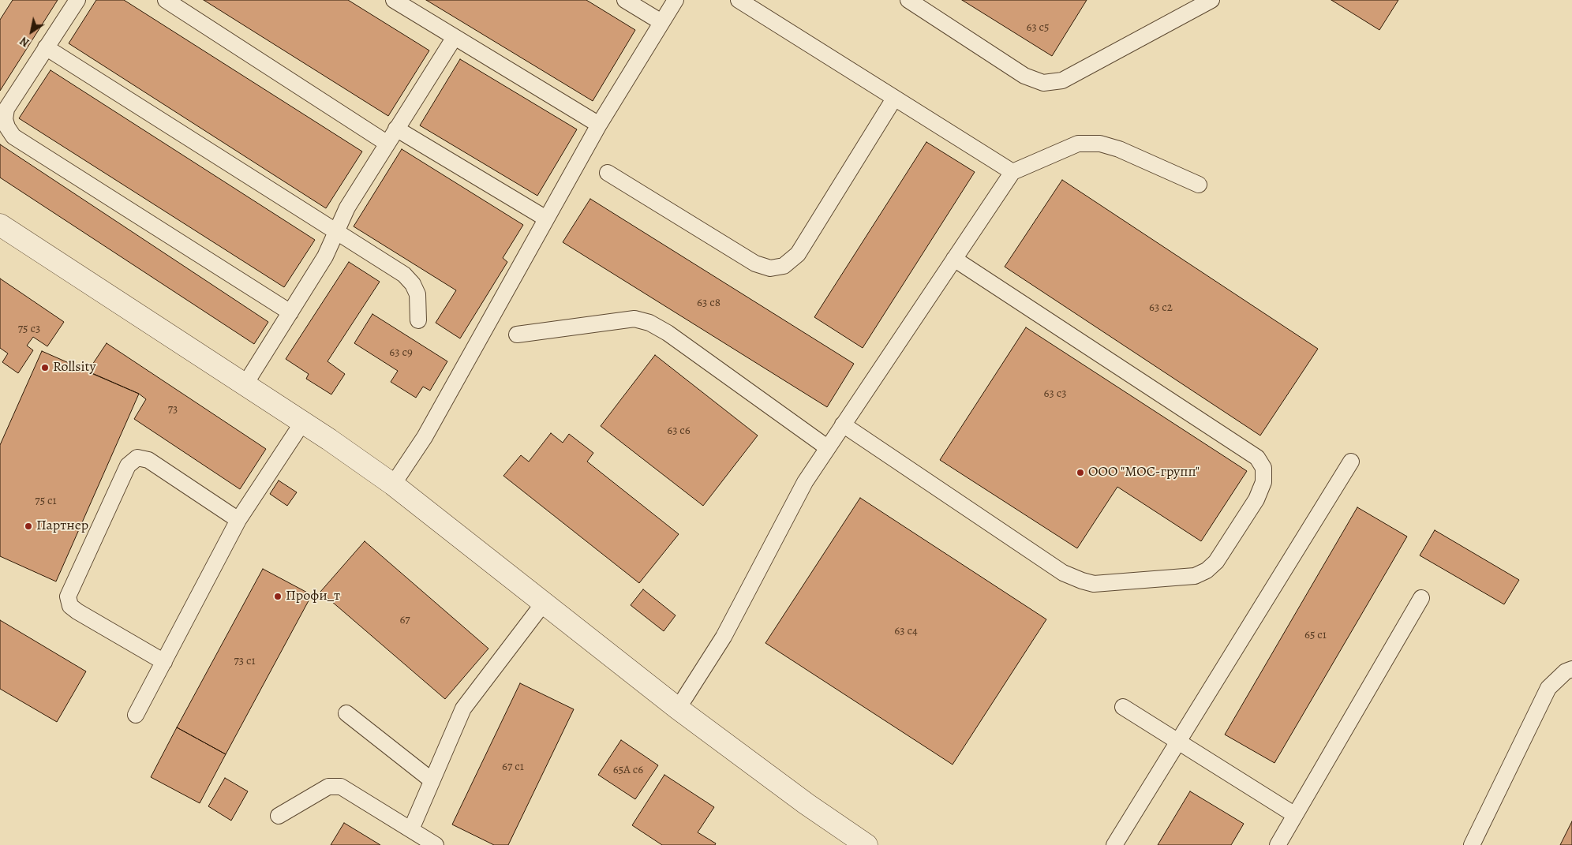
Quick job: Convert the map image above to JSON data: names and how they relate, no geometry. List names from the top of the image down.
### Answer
{
  "places": [
    "Rollsity",
    "ООО \"МОС-групп\"",
    "Партнер",
    "Профи_т"
  ],
  "house_numbers": [
    "63 с5",
    "63 с8",
    "63 с2",
    "75 с3",
    "63 с9",
    "63 с3",
    "73",
    "63 с6",
    "75 с1",
    "67",
    "63 с4",
    "65 с1",
    "73 с1",
    "67 с1",
    "65А с6"
  ],
  "north": "bottom left"
}
